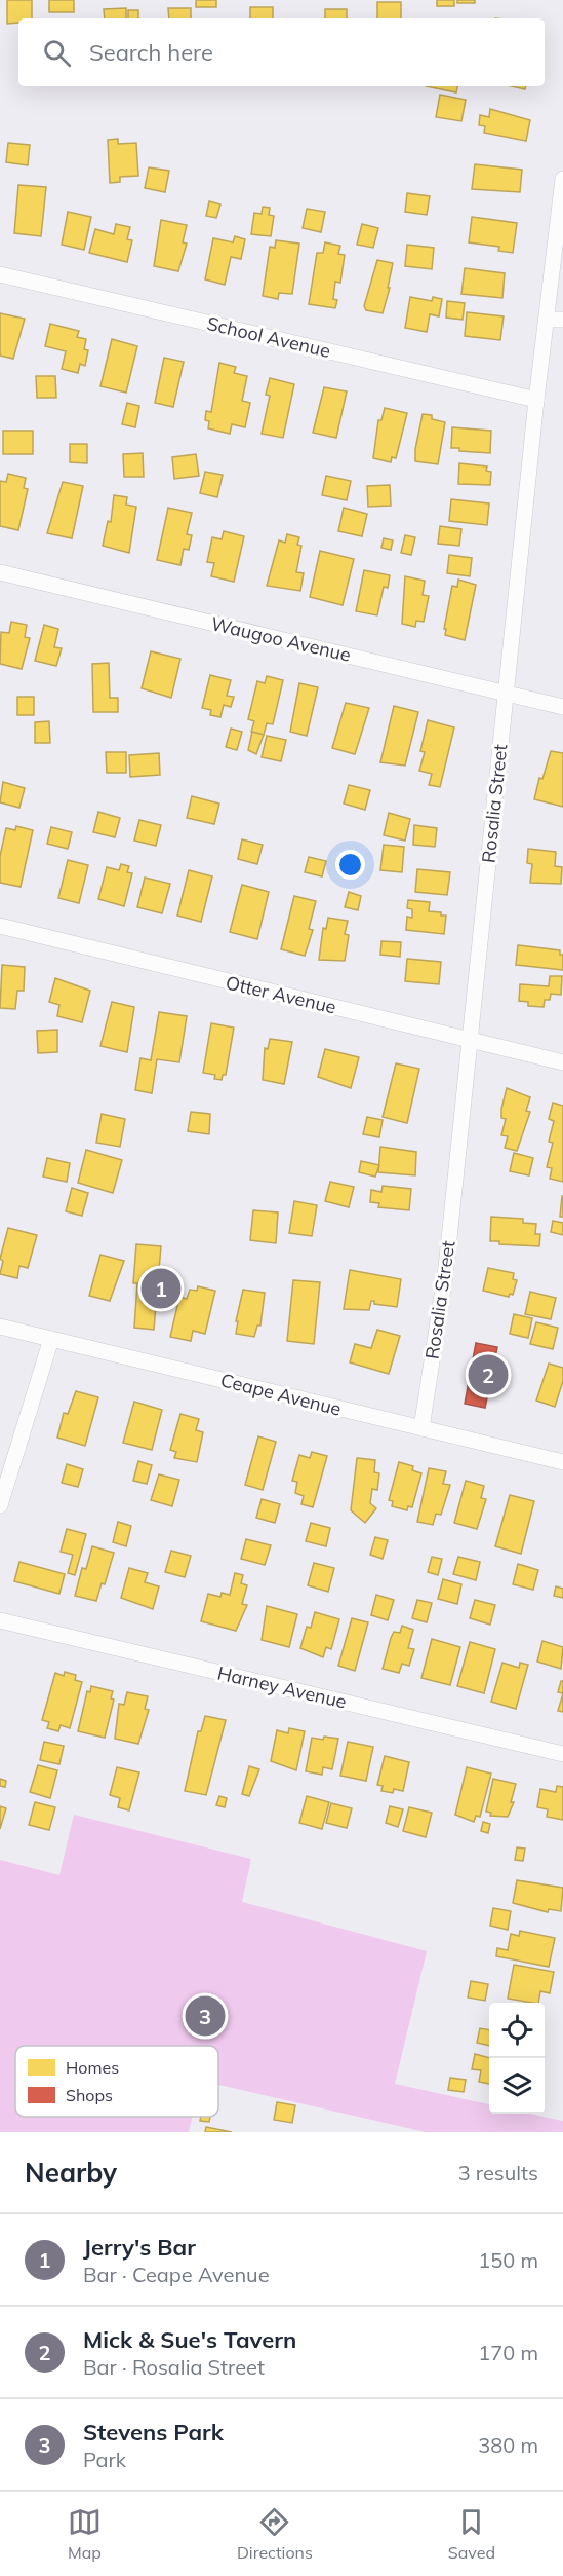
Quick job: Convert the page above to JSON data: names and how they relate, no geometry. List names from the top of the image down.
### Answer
{
  "streets": {
    "street": [
      "School Avenue",
      "Waugoo Avenue",
      "Rosalia Street",
      "Otter Avenue",
      "Ceape Avenue",
      "Harney Avenue"
    ]
  },
  "crossings": [
    ["School Avenue", "Rosalia Street"],
    ["Waugoo Avenue", "Rosalia Street"],
    ["Rosalia Street", "Otter Avenue"],
    ["Rosalia Street", "Ceape Avenue"]
  ],
  "legend": ["Homes", "Shops"],
  "page": {
    "search": "Search here",
    "pins": ["1", "2", "3"],
    "heading": ["Nearby", "3 results"],
    "list": [
      {
        "mark": "1",
        "name": "Jerry's Bar",
        "note": "Bar · Ceape Avenue",
        "value": "150 m"
      },
      {
        "mark": "2",
        "name": "Mick & Sue's Tavern",
        "note": "Bar · Rosalia Street",
        "value": "170 m"
      },
      {
        "mark": "3",
        "name": "Stevens Park",
        "note": "Park",
        "value": "380 m"
      }
    ],
    "nav": ["Map", "Directions", "Saved"]
  }
}
